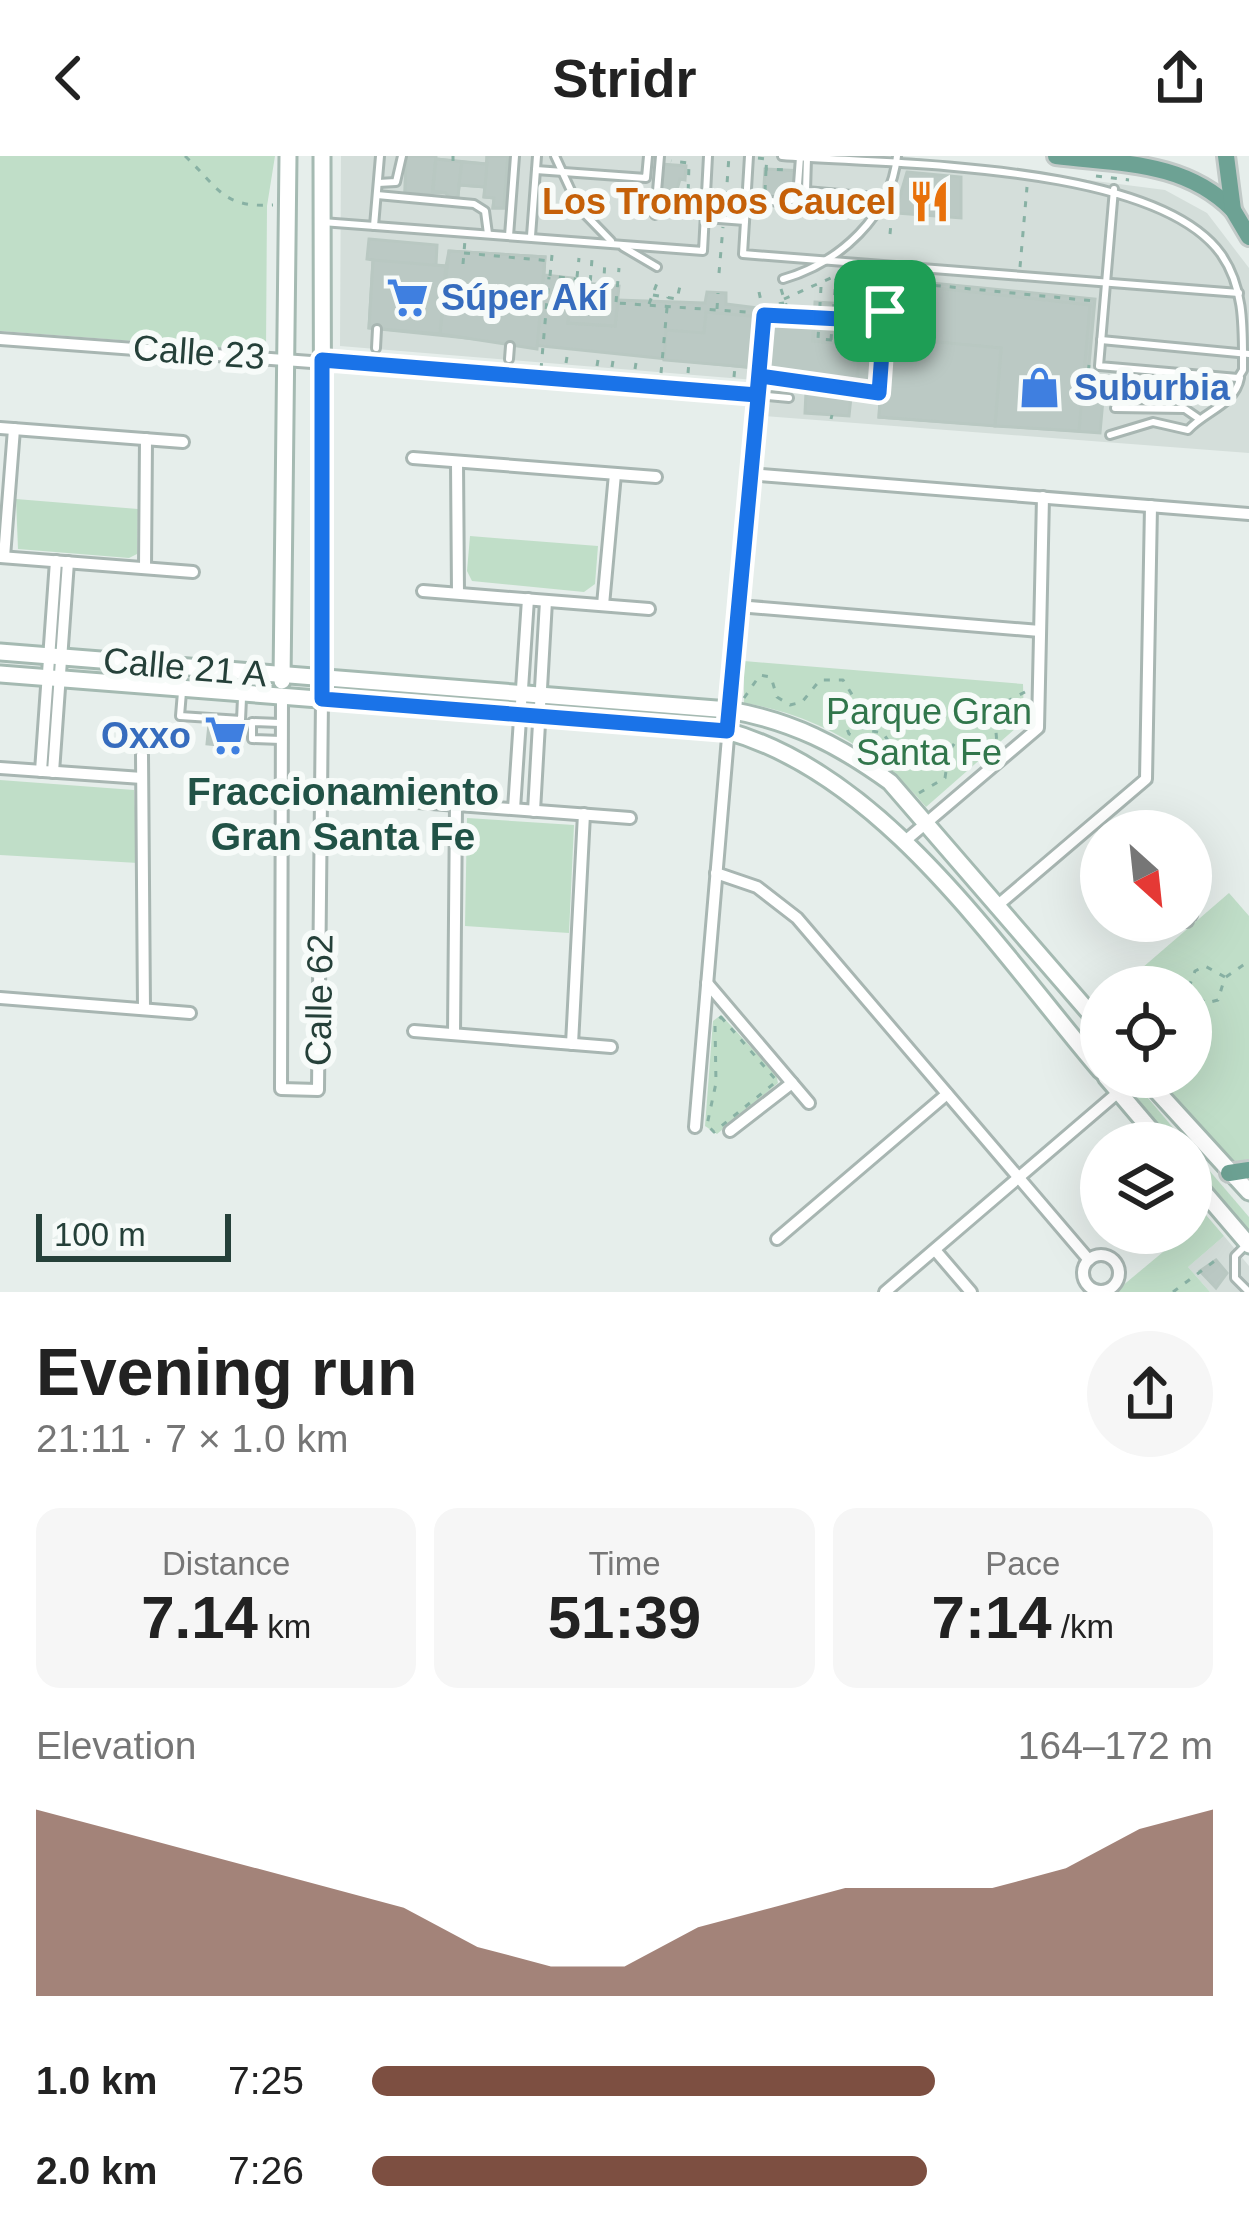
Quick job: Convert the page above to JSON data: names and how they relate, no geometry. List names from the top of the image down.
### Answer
{
  "streets": {
    "main road": ["Calle 21 A", "Calle 62"],
    "street": ["Calle 23"]
  },
  "crossings": [
    ["Calle 23", "Calle 62"],
    ["Calle 21 A", "Calle 62"]
  ],
  "districts": ["Fraccionamiento Gran Santa Fe"],
  "parks": ["Parque Gran Santa Fe"],
  "places": {
    "restaurant": ["Los Trompos Caucel"],
    "supermarket": ["Súper Akí", "Oxxo"],
    "shop": ["Suburbia"]
  },
  "scale_bar": "100 m",
  "north": "bottom right",
  "page": {
    "header": "Stridr",
    "scale": "100 m",
    "heading": ["Evening run", "21:11 · 7 × 1.0 km"],
    "stats": [
      ["Distance", "7.14 km"],
      ["Time", "51:39"],
      ["Pace", "7:14 /km"]
    ],
    "chart": ["Elevation", "164–172 m"],
    "list": [
      {
        "name": "1.0 km",
        "note": "7:25"
      },
      {
        "name": "2.0 km",
        "note": "7:26"
      }
    ]
  }
}
